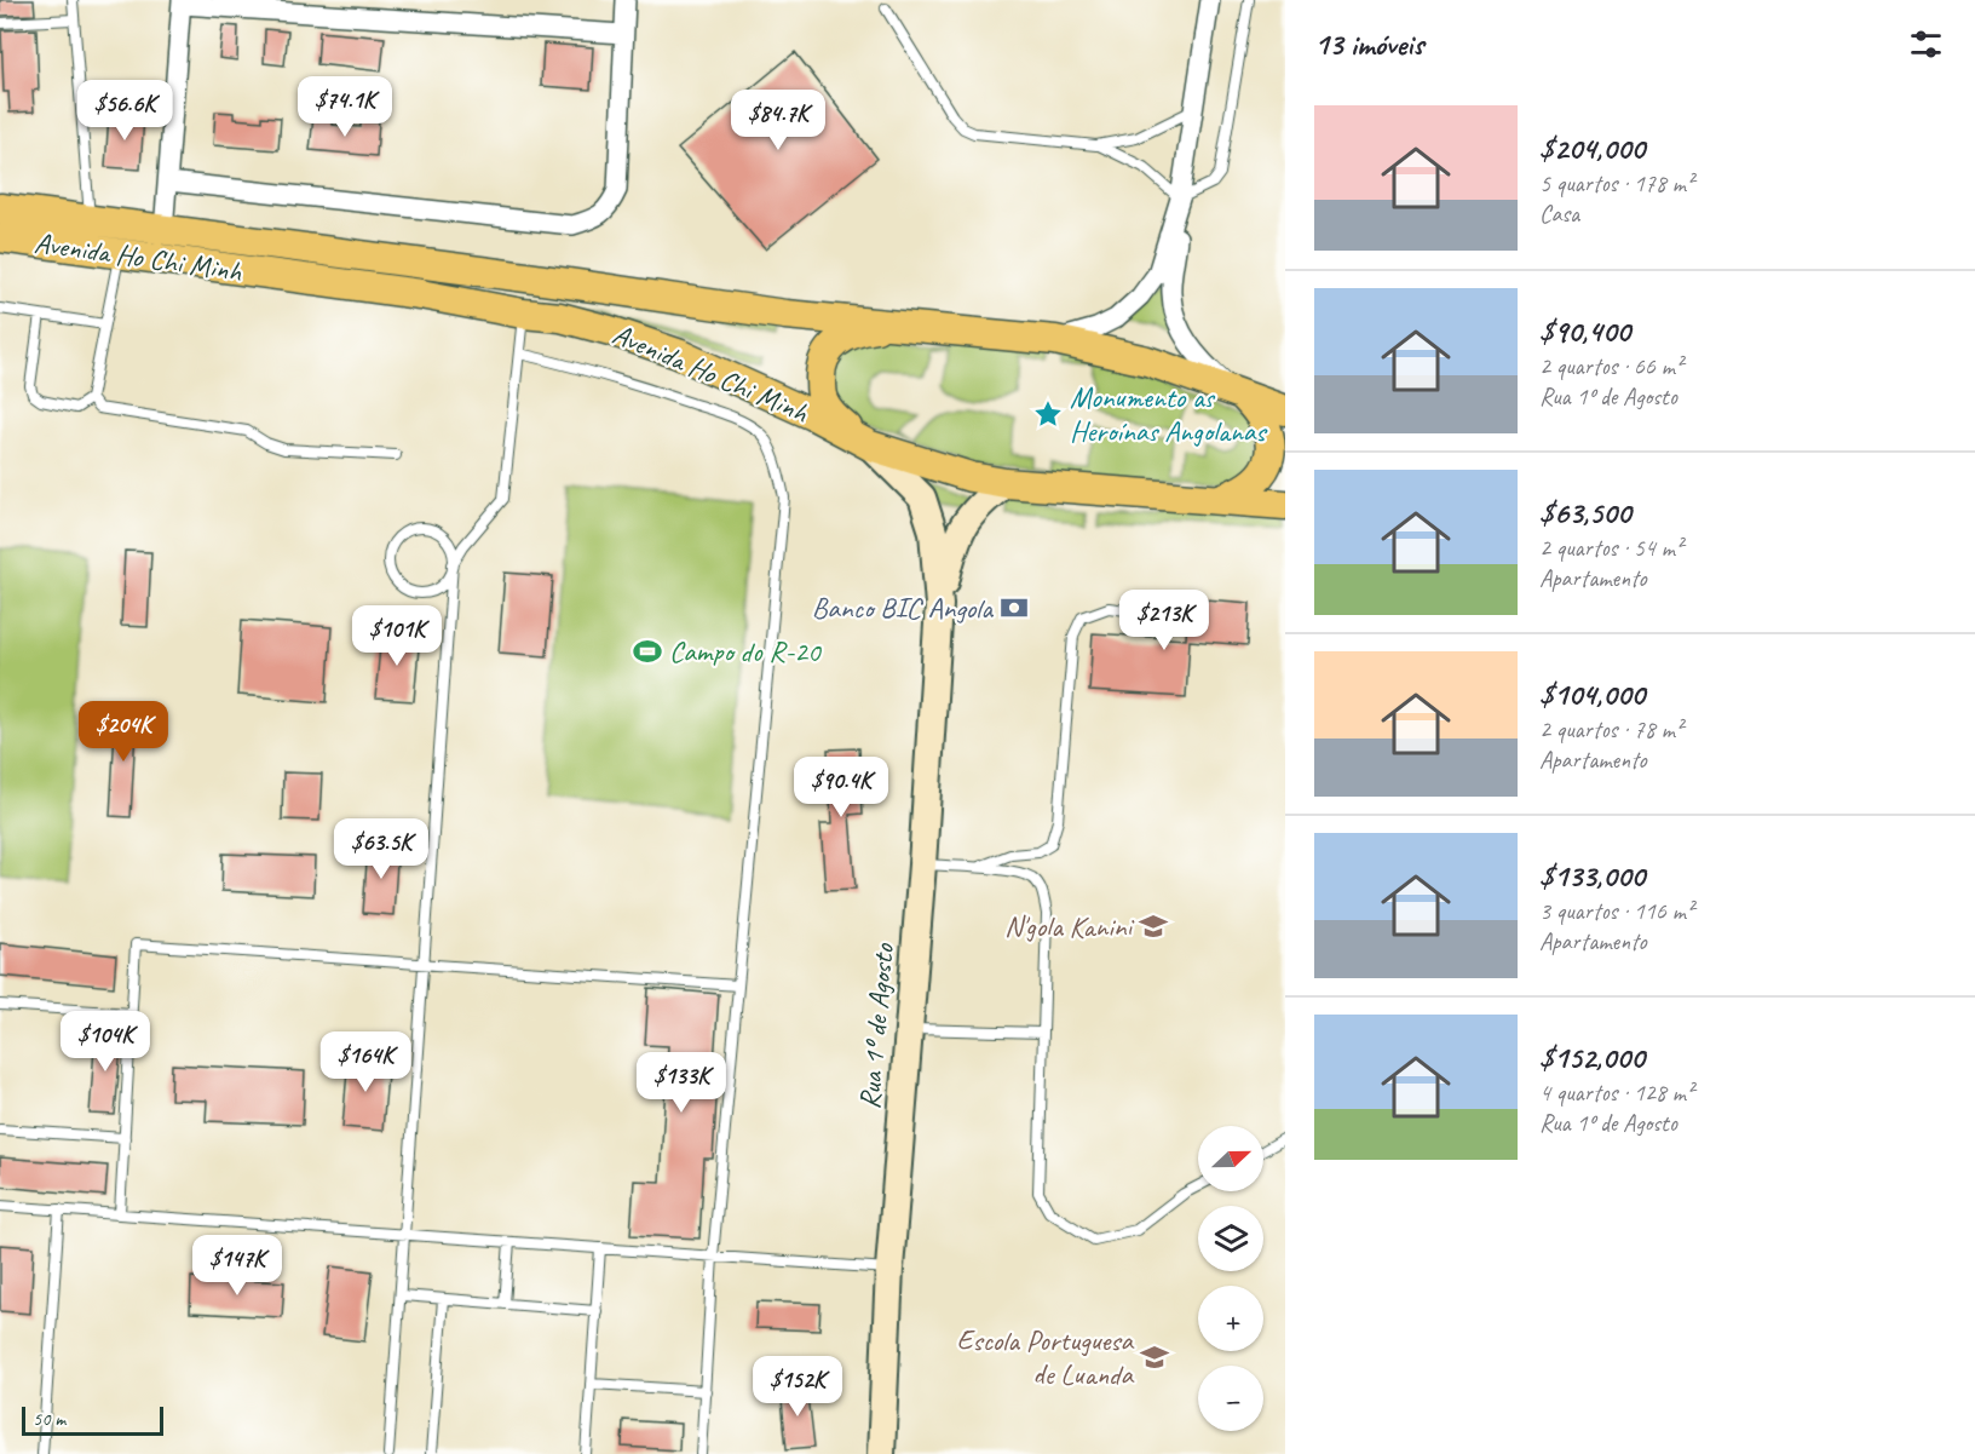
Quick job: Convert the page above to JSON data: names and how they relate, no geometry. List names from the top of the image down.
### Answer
{
  "streets": {
    "main road": ["Avenida Ho Chi Minh", "Rua 1º de Agosto"]
  },
  "places": {
    "place": ["Monumento as Heroínas Angolanas"],
    "bank": ["Banco BIC Angola"],
    "sports": ["Campo do R-20"],
    "school or university": ["N'gola Kanini", "Escola Portuguesa de Luanda"]
  },
  "scale_bar": "50 m",
  "north": "right",
  "page": {
    "heading": "13 imóveis",
    "price": [
      "$74.1K",
      "$56.6K",
      "$84.7K",
      "$213K",
      "$101K",
      "$204K",
      "$90.4K",
      "$63.5K",
      "$104K",
      "$164K",
      "$133K",
      "$147K",
      "$152K"
    ],
    "list": [
      {
        "name": "$204,000",
        "note": "5 quartos · 178 m² · Casa"
      },
      {
        "name": "$90,400",
        "note": "2 quartos · 66 m² · Rua 1º de Agosto"
      },
      {
        "name": "$63,500",
        "note": "2 quartos · 54 m² · Apartamento"
      },
      {
        "name": "$104,000",
        "note": "2 quartos · 78 m² · Apartamento"
      },
      {
        "name": "$133,000",
        "note": "3 quartos · 116 m² · Apartamento"
      },
      {
        "name": "$152,000",
        "note": "4 quartos · 128 m² · Rua 1º de Agosto"
      }
    ],
    "map_buttons": ["+", "−"],
    "scale": "50 m"
  }
}
